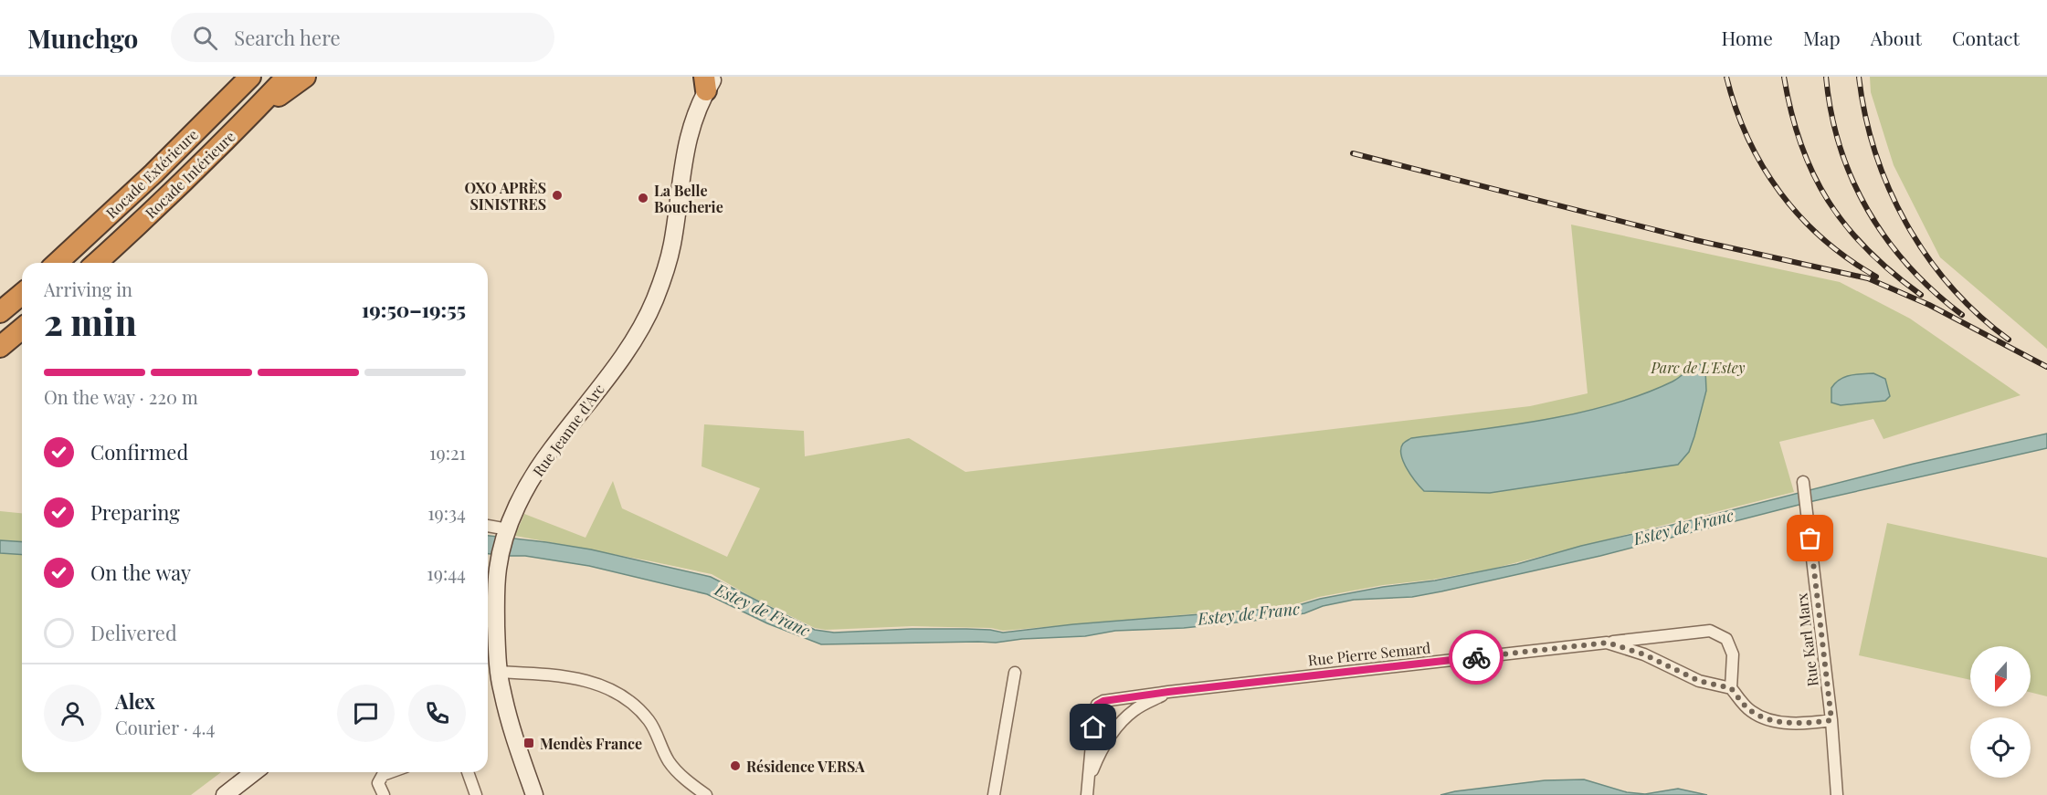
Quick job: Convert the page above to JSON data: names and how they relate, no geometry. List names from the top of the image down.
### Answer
{
  "streets": {
    "highway": ["Rocade Extérieure", "Rocade Intérieure"],
    "street": ["Rue Jeanne d'Arc", "Rue Karl Marx", "Rue Pierre Semard"]
  },
  "water": ["Estey de Franc"],
  "parks": ["Parc de L'Estey"],
  "places": {
    "other": ["OXO APRÈS SINISTRES", "La Belle Boucherie", "Résidence VERSA"],
    "transit": ["Mendès France"]
  },
  "north": "bottom",
  "page": {
    "header": "Munchgo",
    "search": "Search here",
    "nav": [
      "Home",
      "Map",
      "About",
      "Contact"
    ],
    "heading": ["2 min", "Arriving in", "19:50–19:55"],
    "panel": ["Alex", "Courier · 4.4"],
    "bar": "On the way · 220 m",
    "list": [
      ["Confirmed", "19:21"],
      ["Preparing", "19:34"],
      ["On the way", "19:44"],
      "Delivered"
    ]
  }
}
